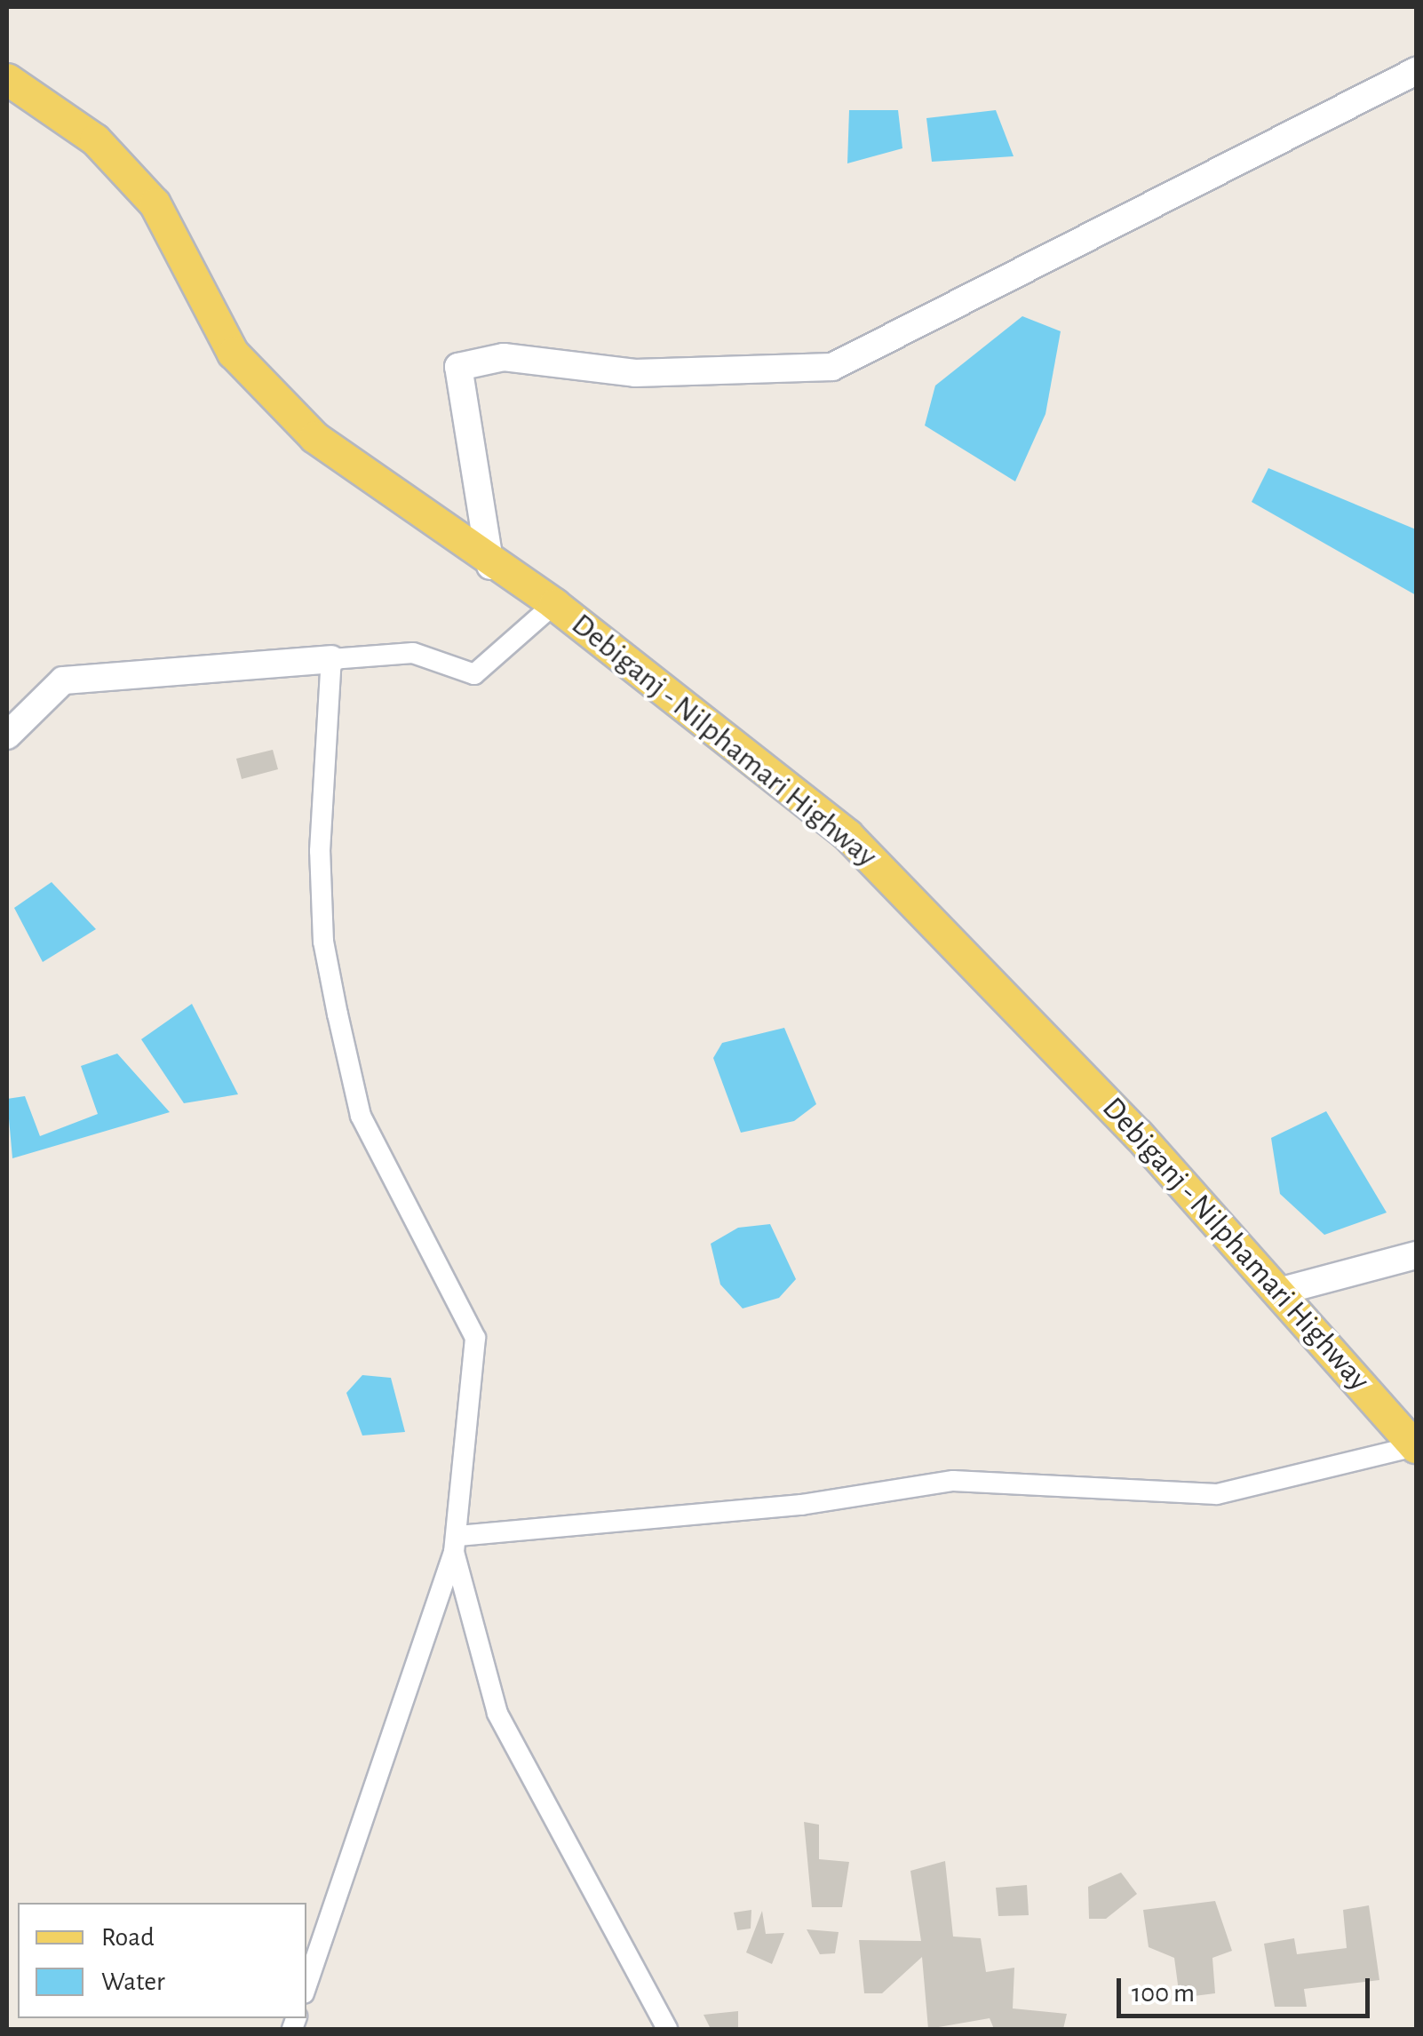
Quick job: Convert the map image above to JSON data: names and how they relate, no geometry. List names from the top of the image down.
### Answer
{
  "streets": {
    "main road": ["Debiganj - Nilphamari Highway"]
  },
  "legend": ["Road", "Water"],
  "scale_bar": "100 m"
}
